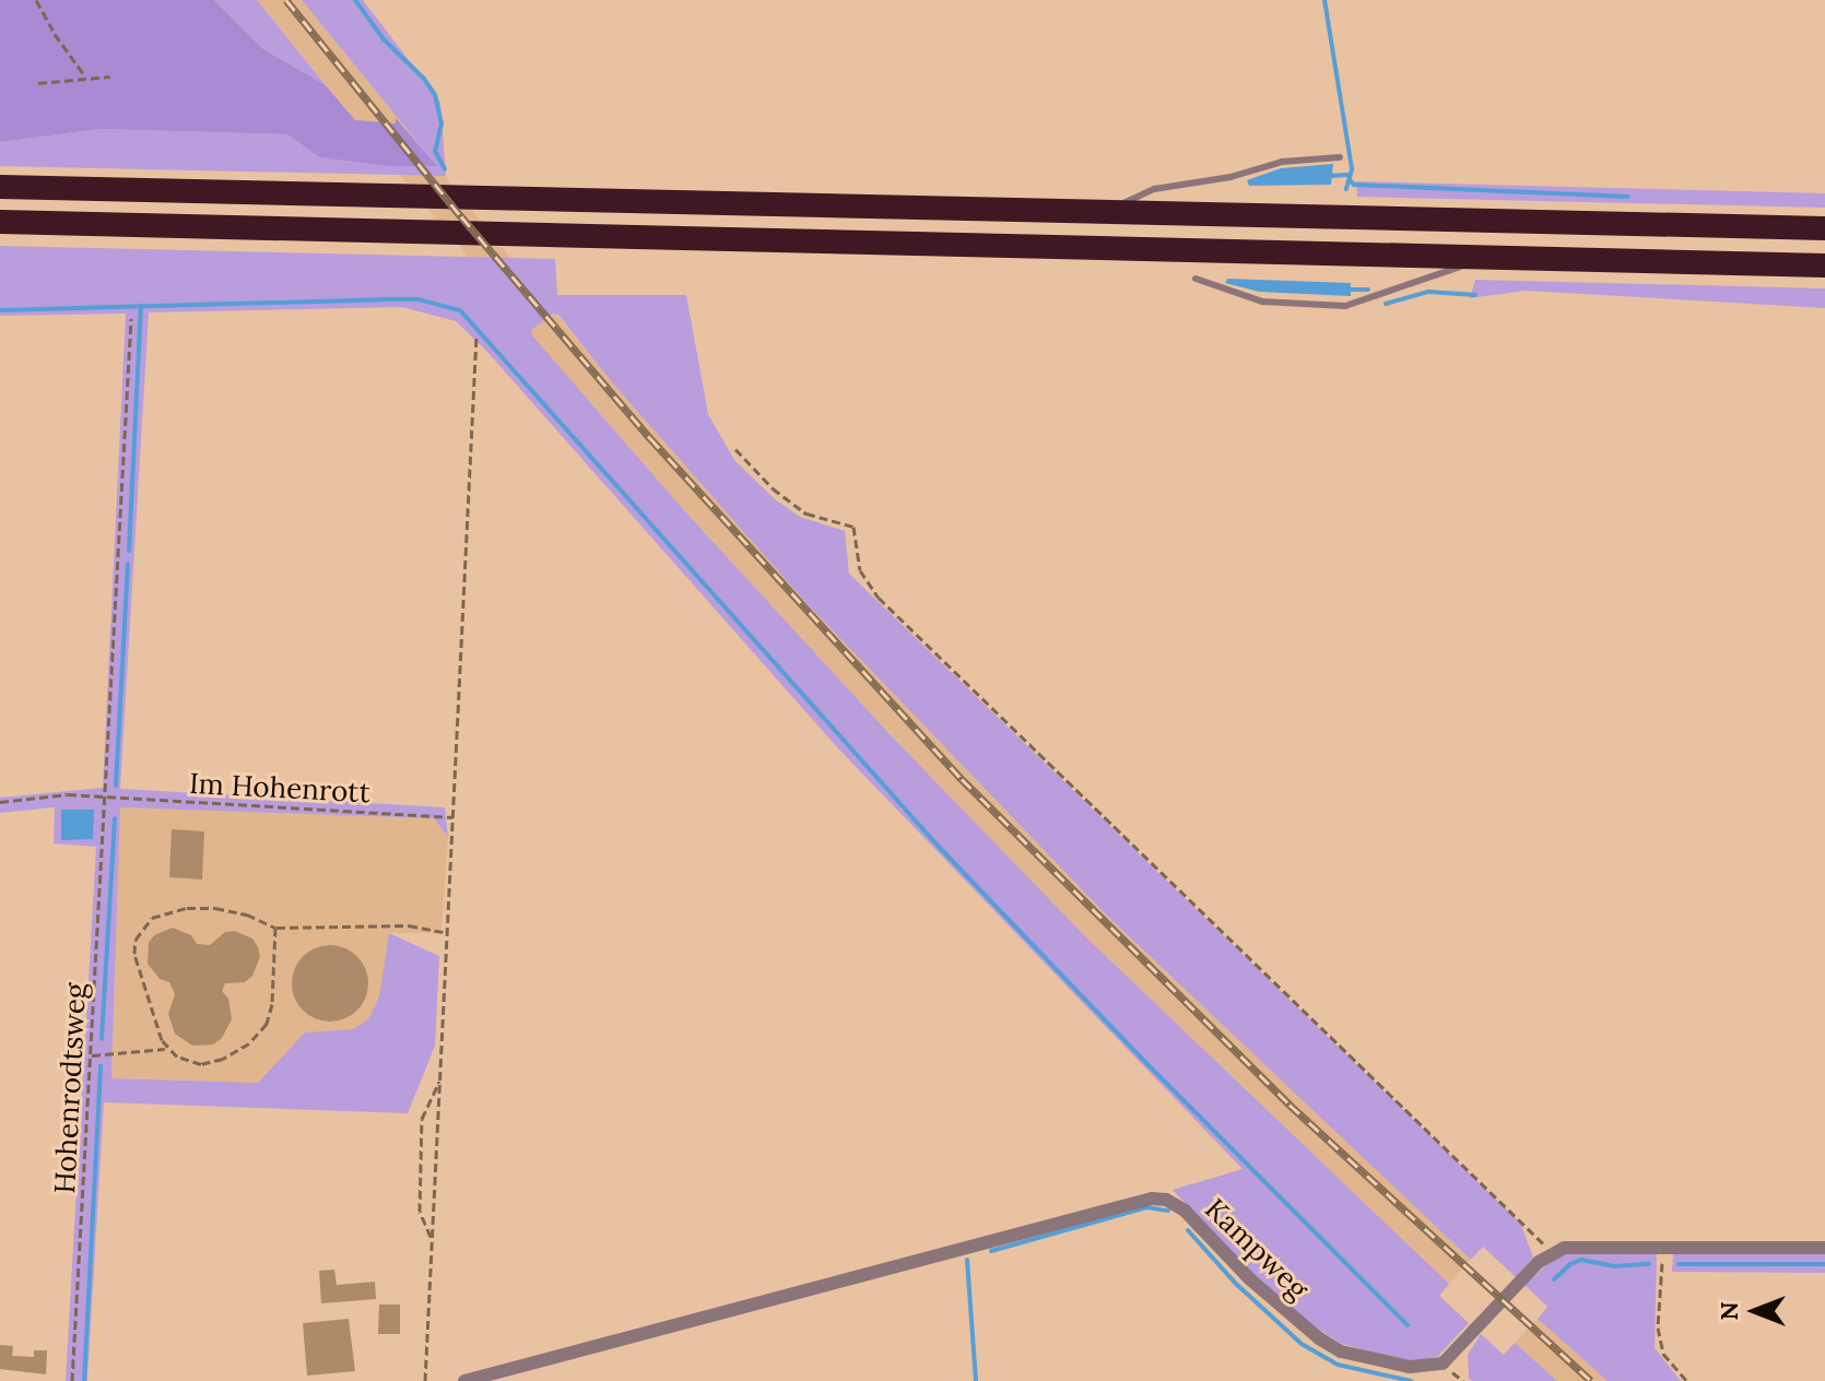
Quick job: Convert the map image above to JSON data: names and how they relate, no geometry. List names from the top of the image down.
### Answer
{
  "streets": {
    "street": ["Kampweg"],
    "path": ["Im Hohenrott", "Hohenrodtsweg"]
  },
  "crossings": [
    ["Im Hohenrott", "Hohenrodtsweg"]
  ],
  "north": "left"
}
